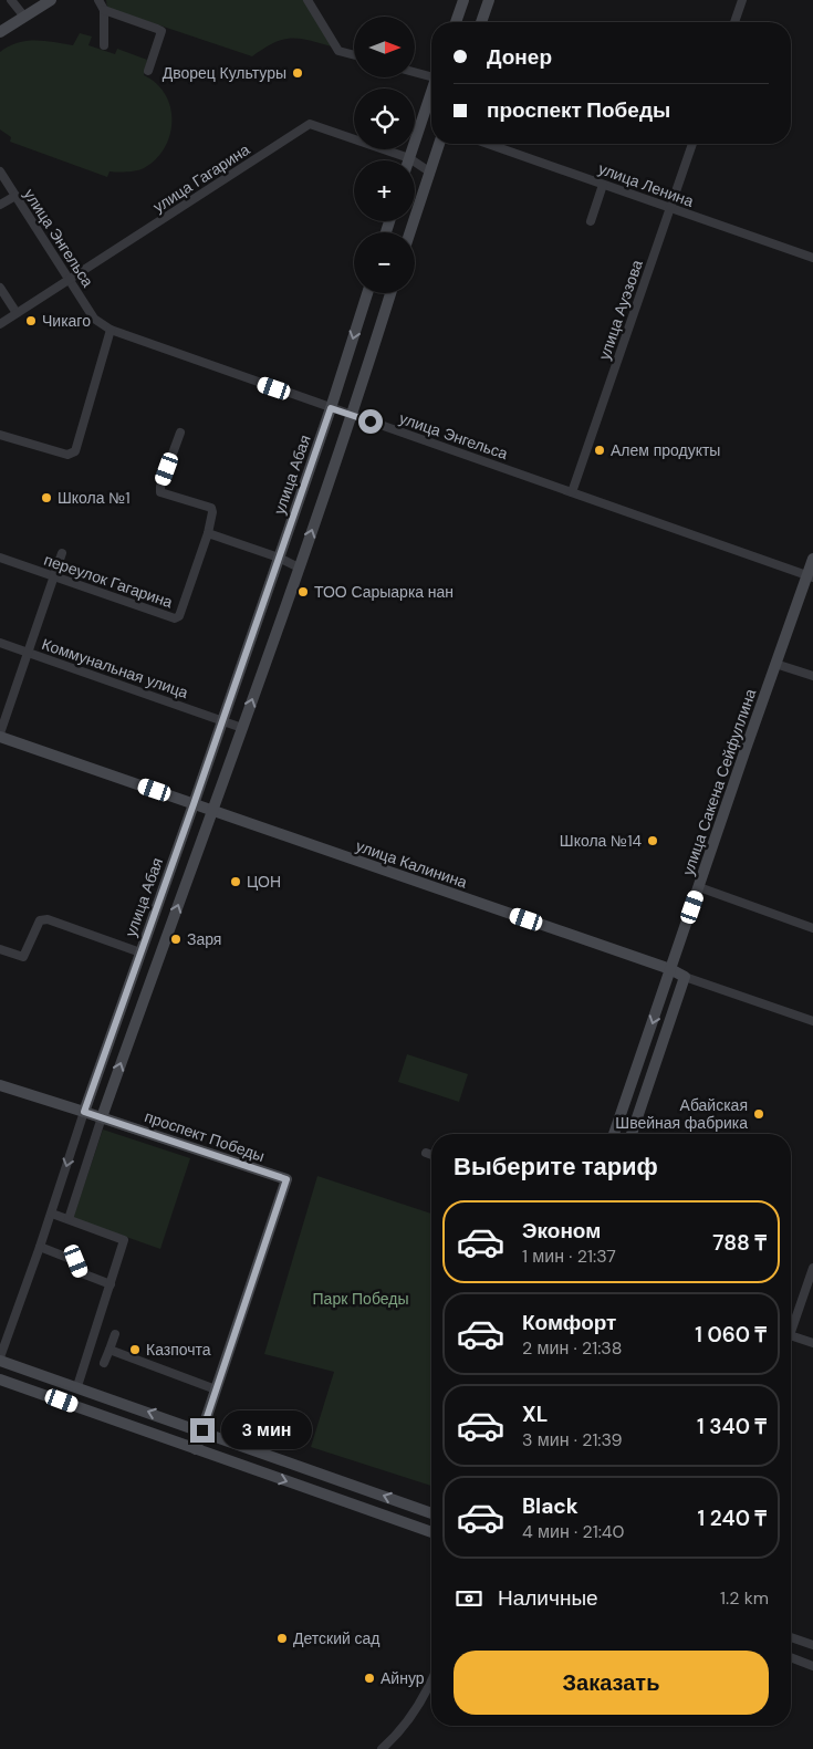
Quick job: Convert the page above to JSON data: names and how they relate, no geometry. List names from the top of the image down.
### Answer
{
  "streets": {
    "street": [
      "улица Гагарина",
      "улица Ленина",
      "улица Энгельса",
      "улица Ауэзова",
      "улица Абая",
      "переулок Гагарина",
      "Коммунальная улица",
      "улица Сакена Сейфуллина",
      "улица Калинина",
      "проспект Победы"
    ]
  },
  "crossings": [
    ["улица Гагарина", "улица Энгельса"],
    ["улица Ленина", "улица Ауэзова"],
    ["улица Энгельса", "улица Ауэзова"],
    ["улица Энгельса", "улица Абая"],
    ["улица Энгельса", "улица Сакена Сейфуллина"],
    ["улица Абая", "Коммунальная улица"],
    ["улица Абая", "улица Калинина"],
    ["улица Сакена Сейфуллина", "улица Калинина"]
  ],
  "parks": ["Парк Победы"],
  "places": [
    "Дворец Культуры",
    "Чикаго",
    "Алем продукты",
    "Школа №1",
    "ТОО Сарыарка нан",
    "Школа №14",
    "ЦОН",
    "Заря",
    "Абайская Швейная фабрика",
    "Казпочта",
    "Детский сад",
    "Айнур"
  ],
  "north": "right",
  "page": {
    "map_buttons": ["+", "−"],
    "banner": ["Донер", "проспект Победы"],
    "heading": "Выберите тариф",
    "list": [
      {
        "name": "Эконом",
        "note": "1 мин · 21:37",
        "value": "788 ₸"
      },
      {
        "name": "Комфорт",
        "note": "2 мин · 21:38",
        "value": "1 060 ₸"
      },
      {
        "name": "XL",
        "note": "3 мин · 21:39",
        "value": "1 340 ₸"
      },
      {
        "name": "Black",
        "note": "4 мин · 21:40",
        "value": "1 240 ₸"
      }
    ],
    "bubble": "3 мин",
    "pay": ["Наличные", "1.2 km"],
    "buttons": "Заказать"
  }
}
